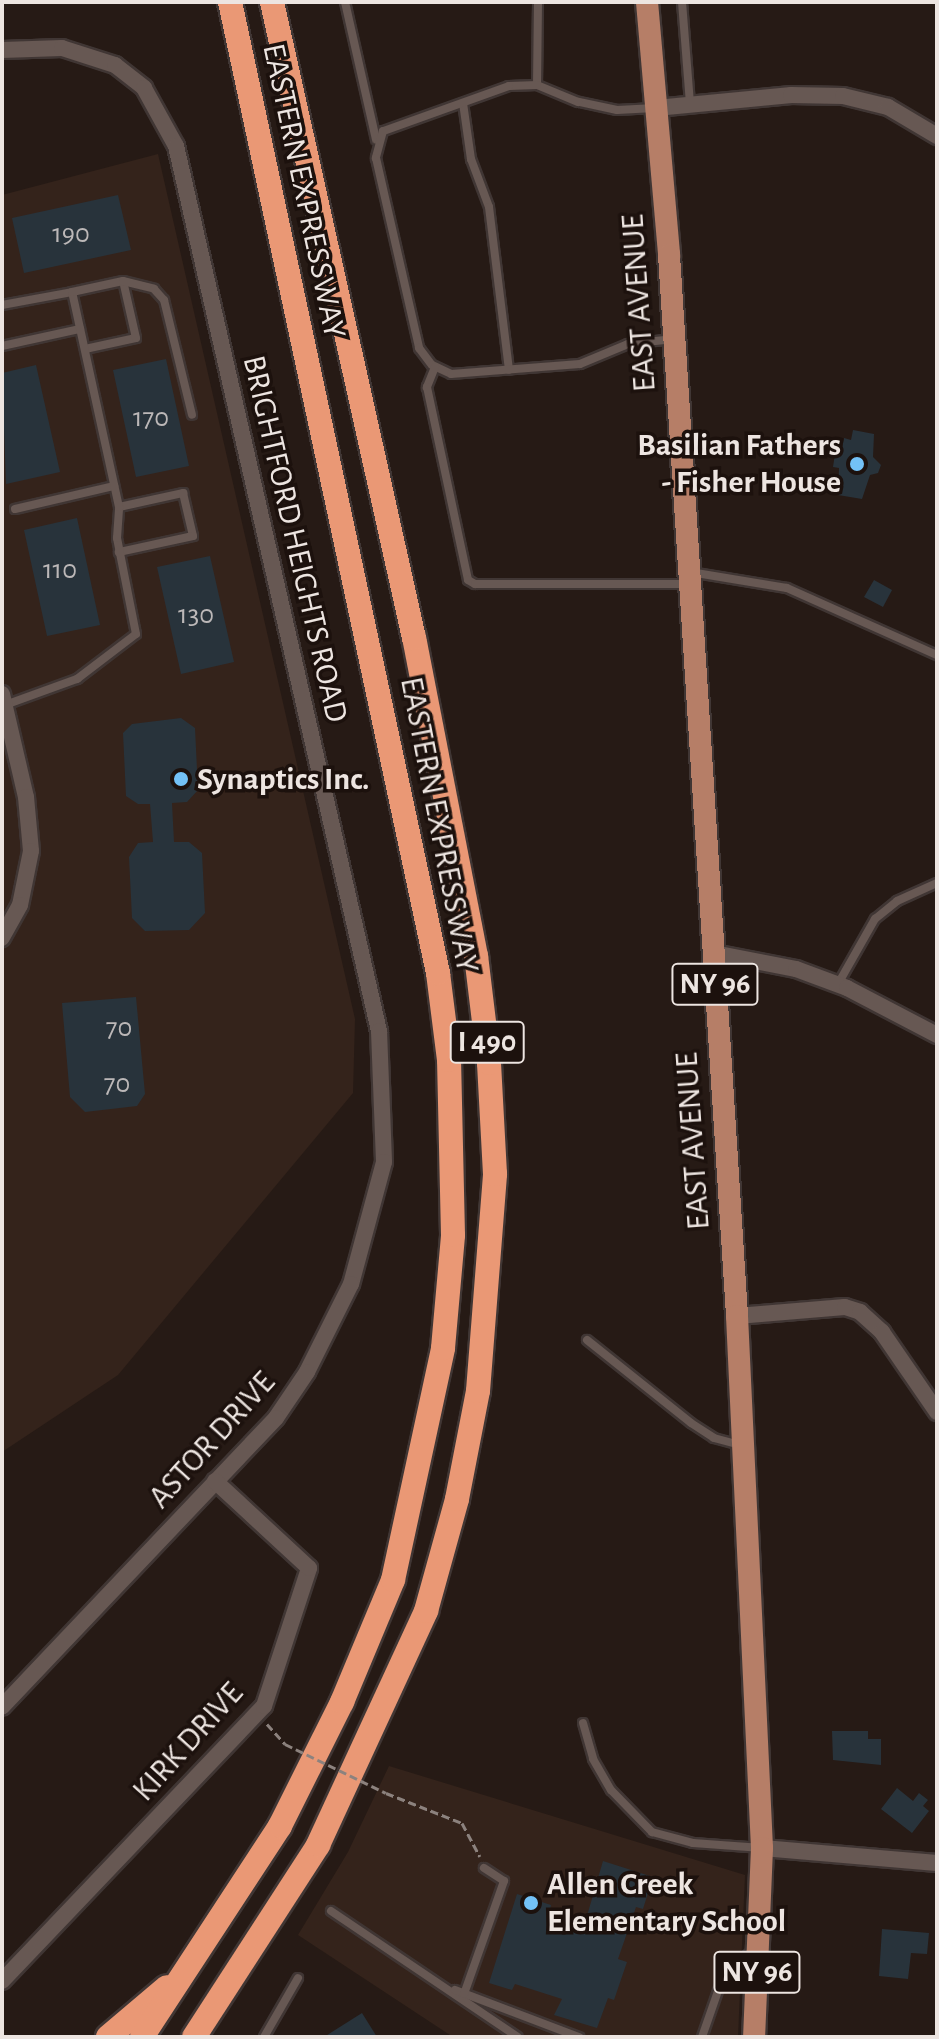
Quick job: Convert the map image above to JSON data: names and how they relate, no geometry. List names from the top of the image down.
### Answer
{
  "streets": {
    "highway": ["EASTERN EXPRESSWAY", "I 490"],
    "main road": ["EAST AVENUE", "NY 96"],
    "street": ["BRIGHTFORD HEIGHTS ROAD", "ASTOR DRIVE", "KIRK DRIVE"]
  },
  "crossings": [
    ["BRIGHTFORD HEIGHTS ROAD", "ASTOR DRIVE"],
    ["ASTOR DRIVE", "KIRK DRIVE"]
  ],
  "places": ["Basilian Fathers - Fisher House", "Synaptics Inc.", "Allen Creek Elementary School"],
  "house_numbers": [
    "190",
    "170",
    "110",
    "130",
    "70",
    "70"
  ]
}
